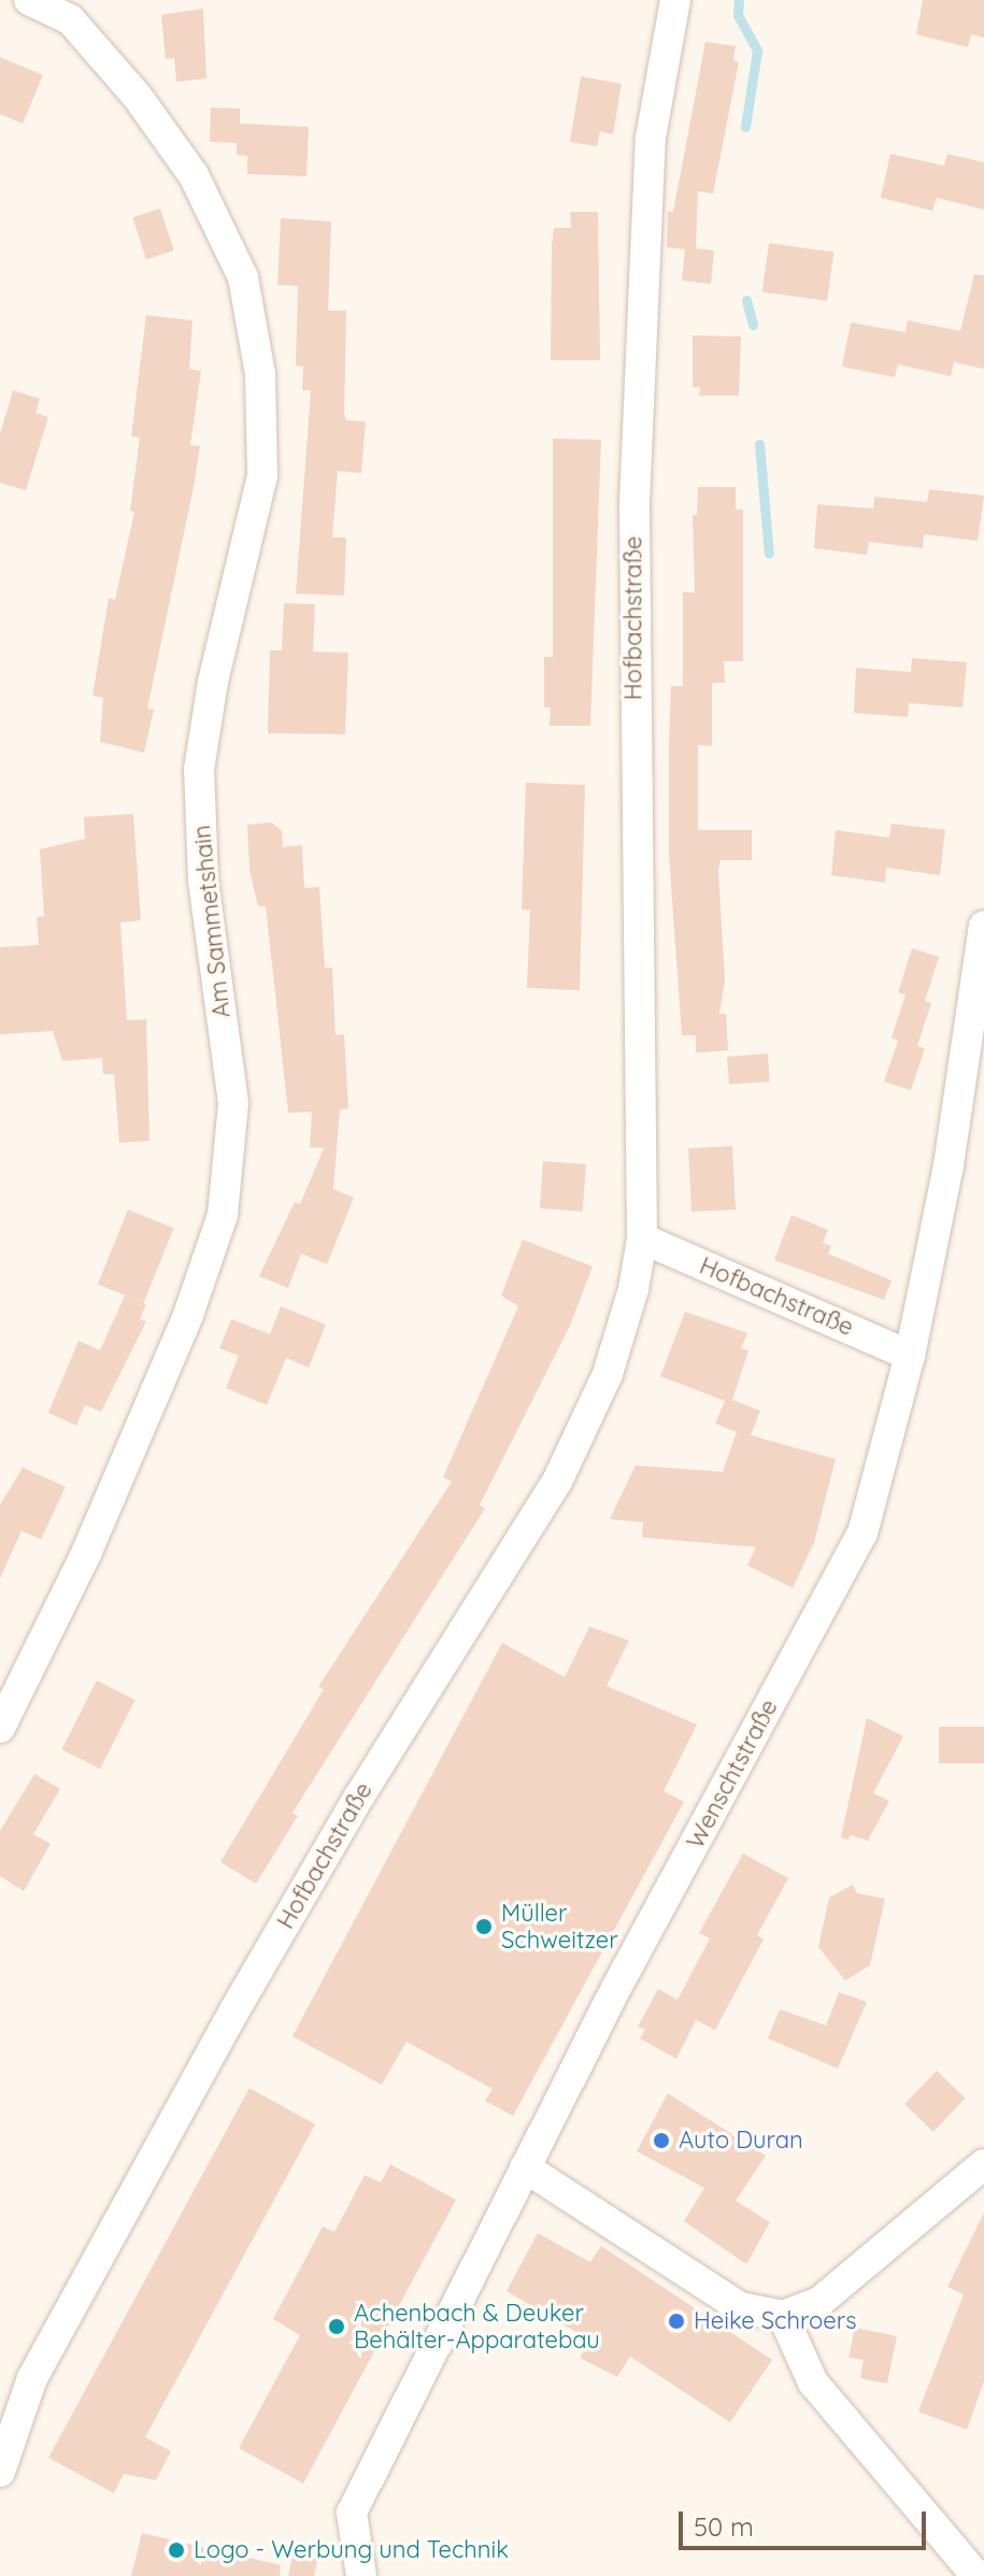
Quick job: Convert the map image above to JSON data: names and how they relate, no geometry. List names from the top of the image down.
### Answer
{
  "streets": {
    "street": ["Hofbachstraße", "Am Sammetshain", "Wenschtstraße"]
  },
  "crossings": [
    ["Hofbachstraße", "Wenschtstraße"]
  ],
  "places": [
    "Müller Schweitzer",
    "Auto Duran",
    "Heike Schroers",
    "Achenbach & Deuker Behälter-Apparatebau",
    "Logo - Werbung und Technik"
  ],
  "scale_bar": "50 m"
}
